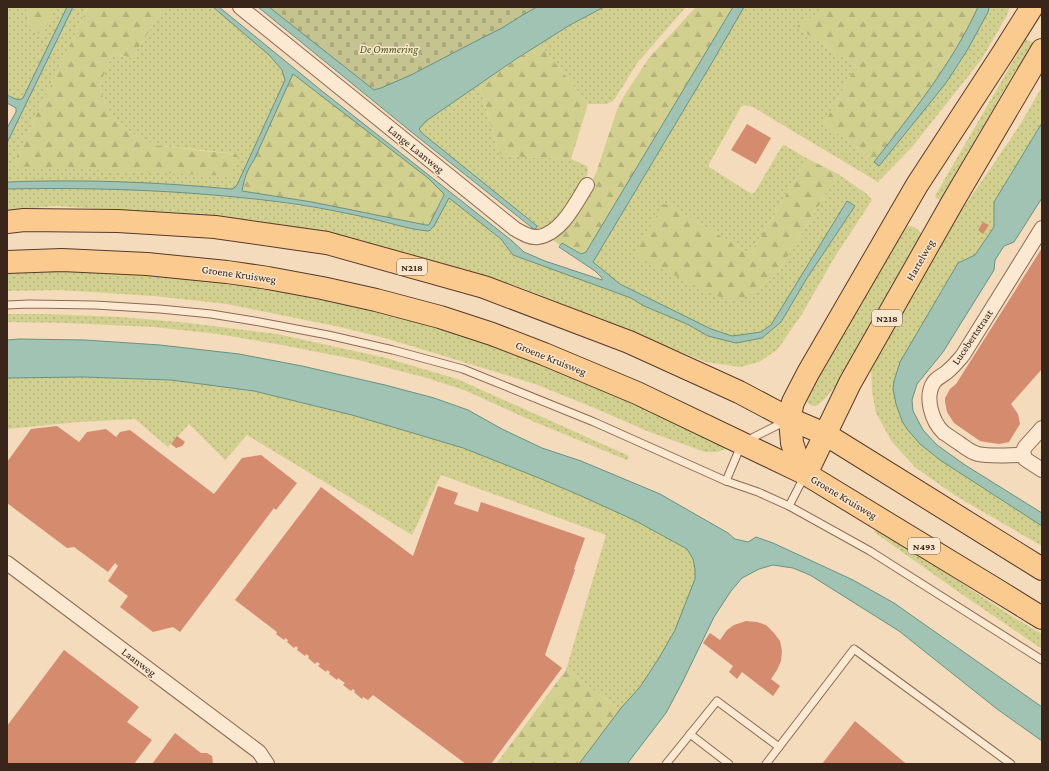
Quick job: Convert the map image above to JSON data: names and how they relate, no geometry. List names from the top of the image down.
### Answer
{
  "streets": {
    "main road": [
      "Hartelweg",
      "N218",
      "Groene Kruisweg",
      "N493"
    ],
    "street": ["Lange Laanweg", "Lucebertstraat", "Laanweg"]
  },
  "crossings": [
    ["Hartelweg", "Groene Kruisweg"]
  ],
  "parks": ["De Ommering"]
}
